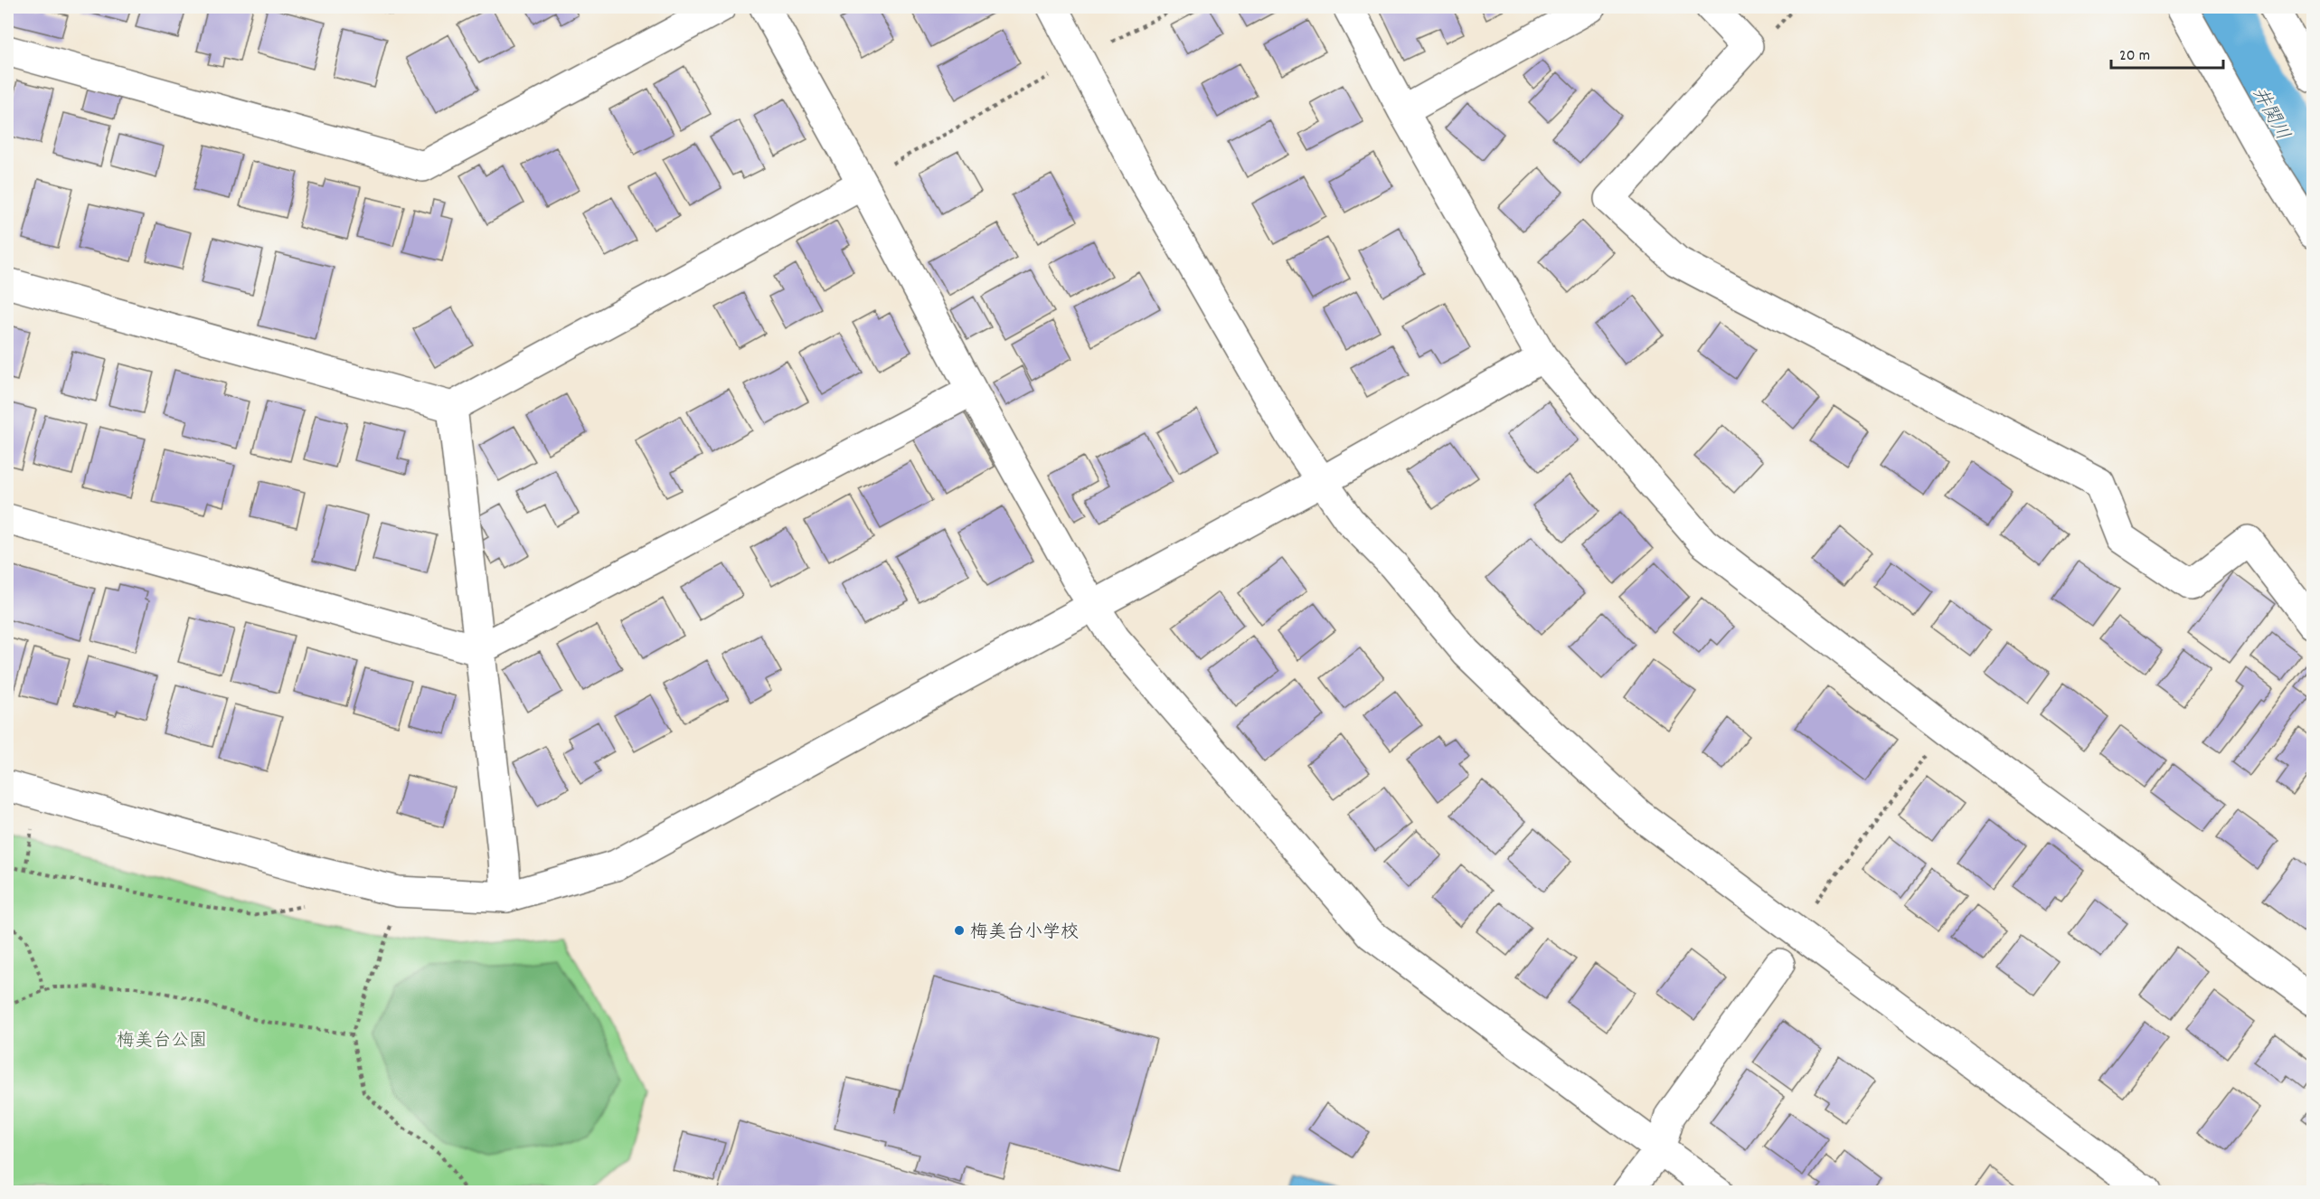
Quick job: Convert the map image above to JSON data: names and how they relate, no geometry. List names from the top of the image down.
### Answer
{
  "water": ["井関川"],
  "parks": ["梅美台公園"],
  "places": ["梅美台小学校"],
  "scale_bar": "20 m"
}
